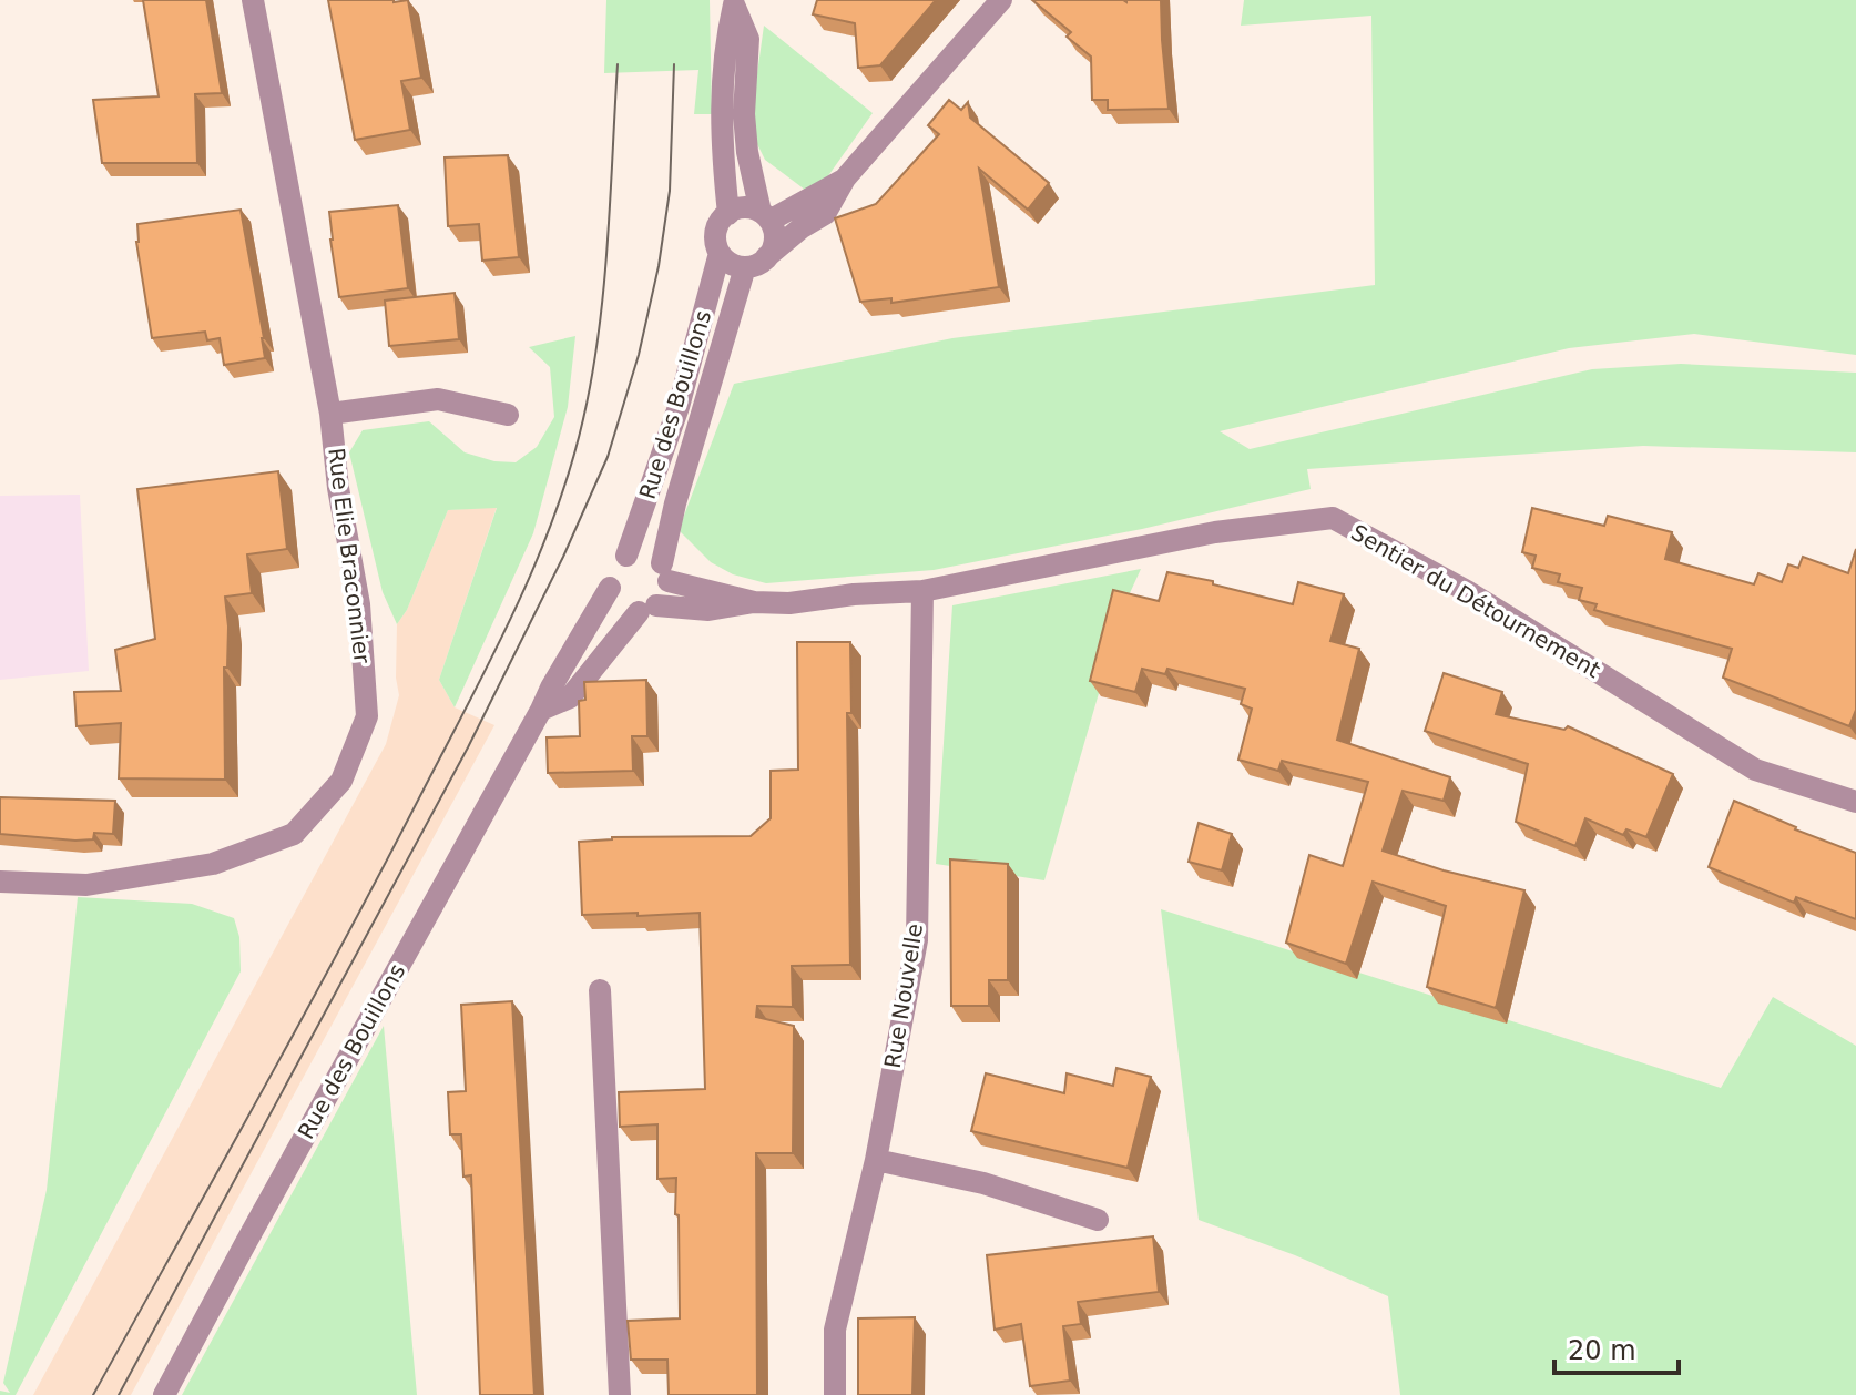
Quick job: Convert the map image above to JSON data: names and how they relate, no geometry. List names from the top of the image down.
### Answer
{
  "streets": {
    "street": [
      "Rue des Bouillons",
      "Rue Elie Braconnier",
      "Sentier du Détournement",
      "Rue Nouvelle"
    ]
  },
  "crossings": [
    ["Rue des Bouillons", "Sentier du Détournement"],
    ["Sentier du Détournement", "Rue Nouvelle"]
  ],
  "scale_bar": "20 m"
}
